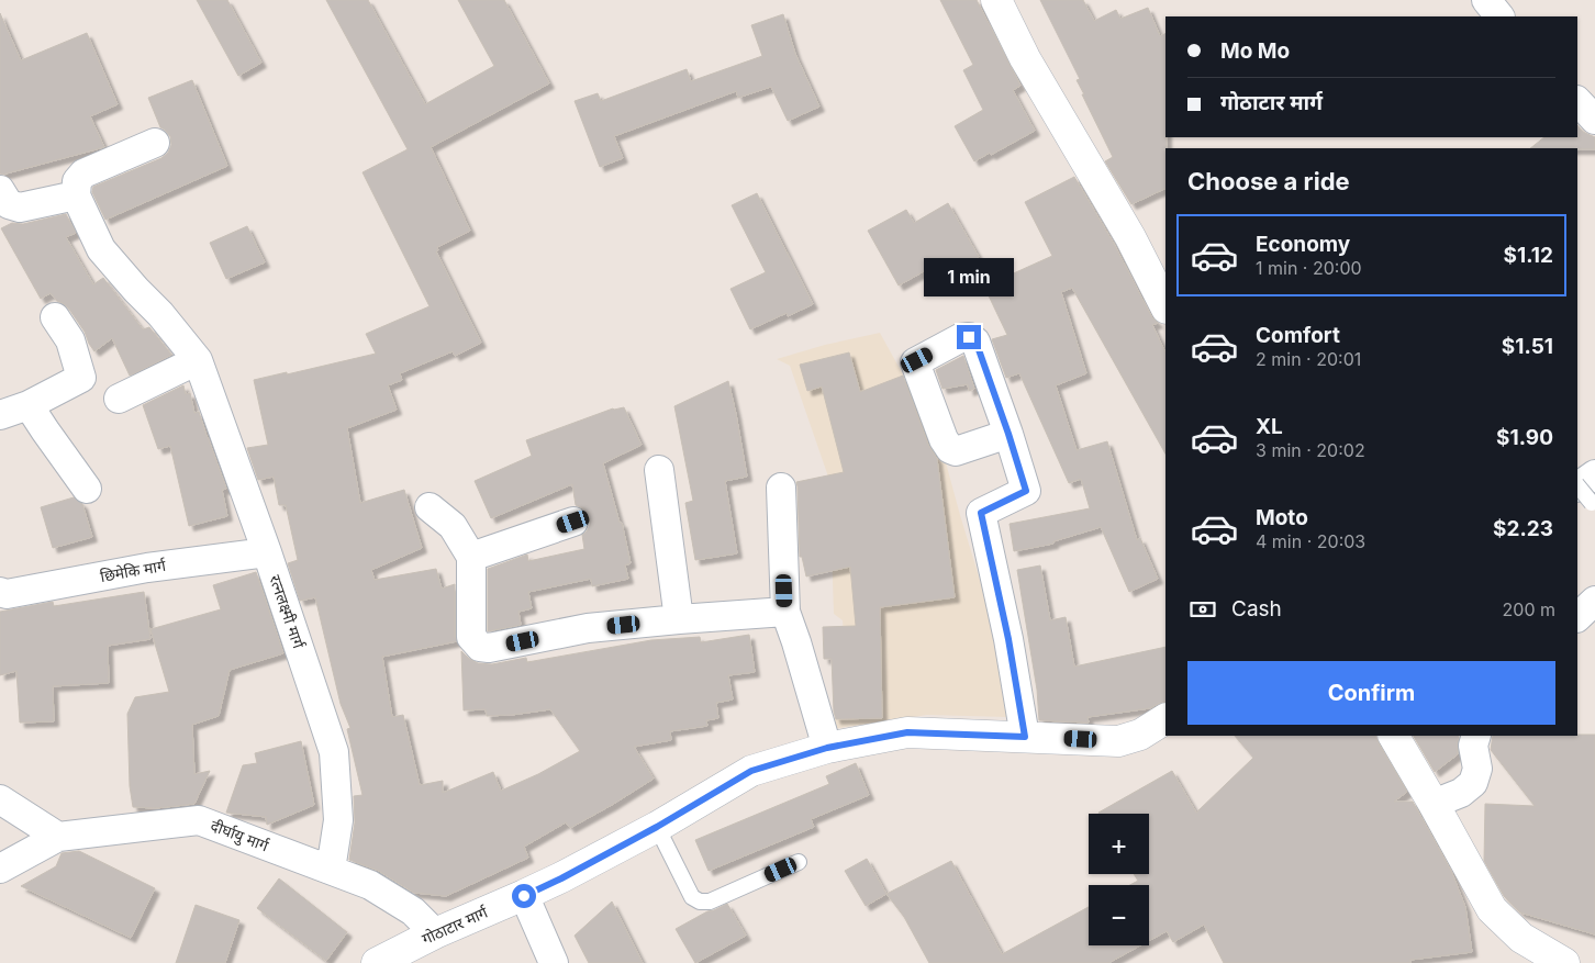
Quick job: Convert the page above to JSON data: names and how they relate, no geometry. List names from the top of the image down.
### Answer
{
  "streets": {
    "street": [
      "छिमेकि मार्ग",
      "रत्नलक्ष्मी मार्ग",
      "दीर्घायु मार्ग",
      "गोठाटार मार्ग"
    ]
  },
  "crossings": [
    ["छिमेकि मार्ग", "रत्नलक्ष्मी मार्ग"],
    ["रत्नलक्ष्मी मार्ग", "दीर्घायु मार्ग"],
    ["दीर्घायु मार्ग", "गोठाटार मार्ग"]
  ],
  "page": {
    "banner": ["Mo Mo", "गोठाटार मार्ग"],
    "heading": "Choose a ride",
    "list": [
      {
        "name": "Economy",
        "note": "1 min · 20:00",
        "value": "$1.12"
      },
      {
        "name": "Comfort",
        "note": "2 min · 20:01",
        "value": "$1.51"
      },
      {
        "name": "XL",
        "note": "3 min · 20:02",
        "value": "$1.90"
      },
      {
        "name": "Moto",
        "note": "4 min · 20:03",
        "value": "$2.23"
      }
    ],
    "bubble": "1 min",
    "pay": ["Cash", "200 m"],
    "buttons": "Confirm",
    "map_buttons": ["+", "−"]
  }
}
